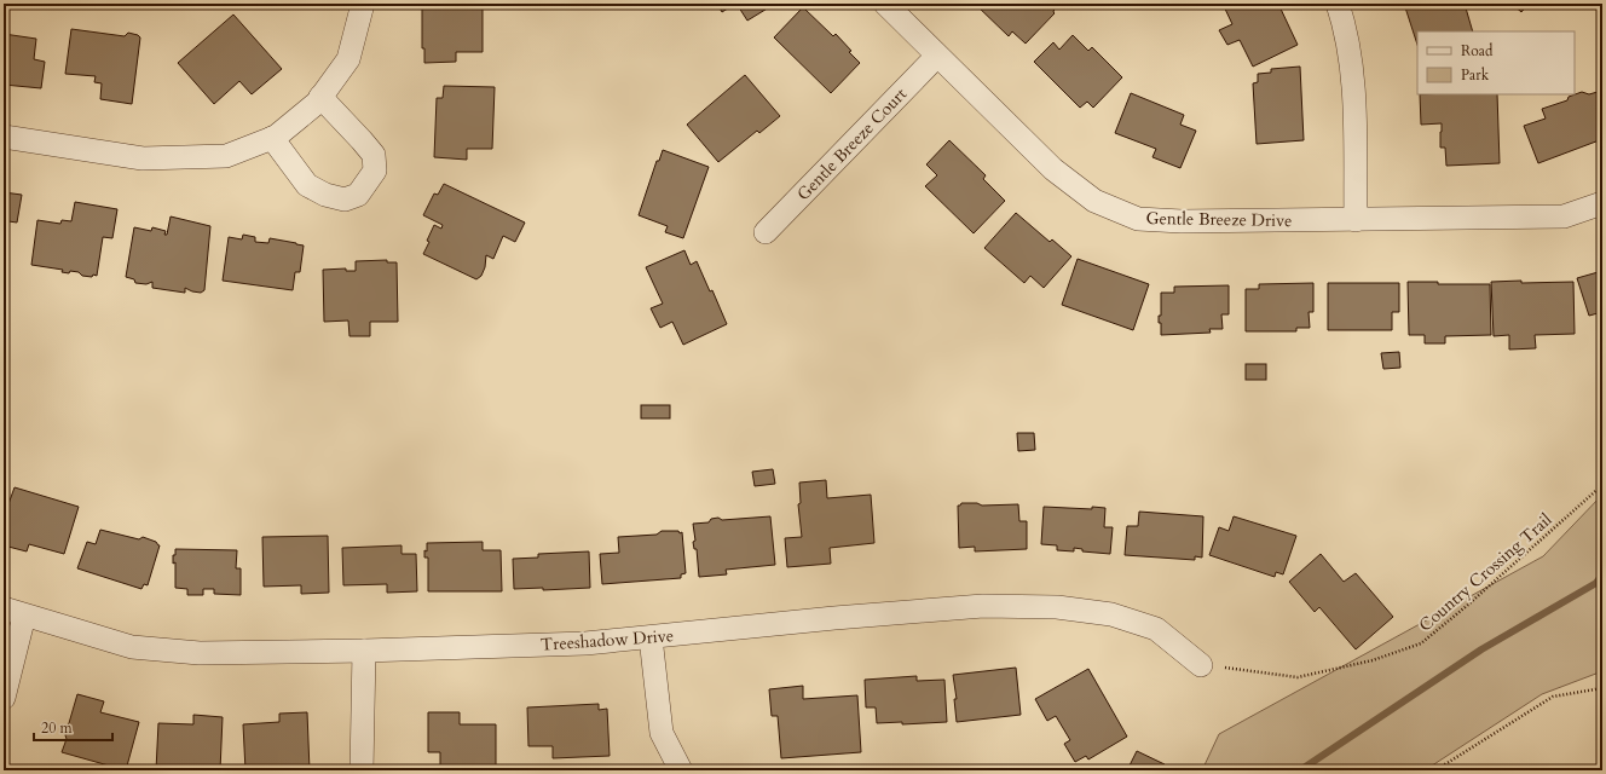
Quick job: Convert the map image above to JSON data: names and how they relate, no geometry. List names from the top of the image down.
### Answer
{
  "streets": {
    "street": ["Gentle Breeze Court", "Gentle Breeze Drive", "Treeshadow Drive"],
    "path": ["Country Crossing Trail"]
  },
  "crossings": [
    ["Gentle Breeze Court", "Gentle Breeze Drive"],
    ["Country Crossing Trail", "Treeshadow Drive"]
  ],
  "legend": ["Road", "Park"],
  "scale_bar": "20 m"
}
